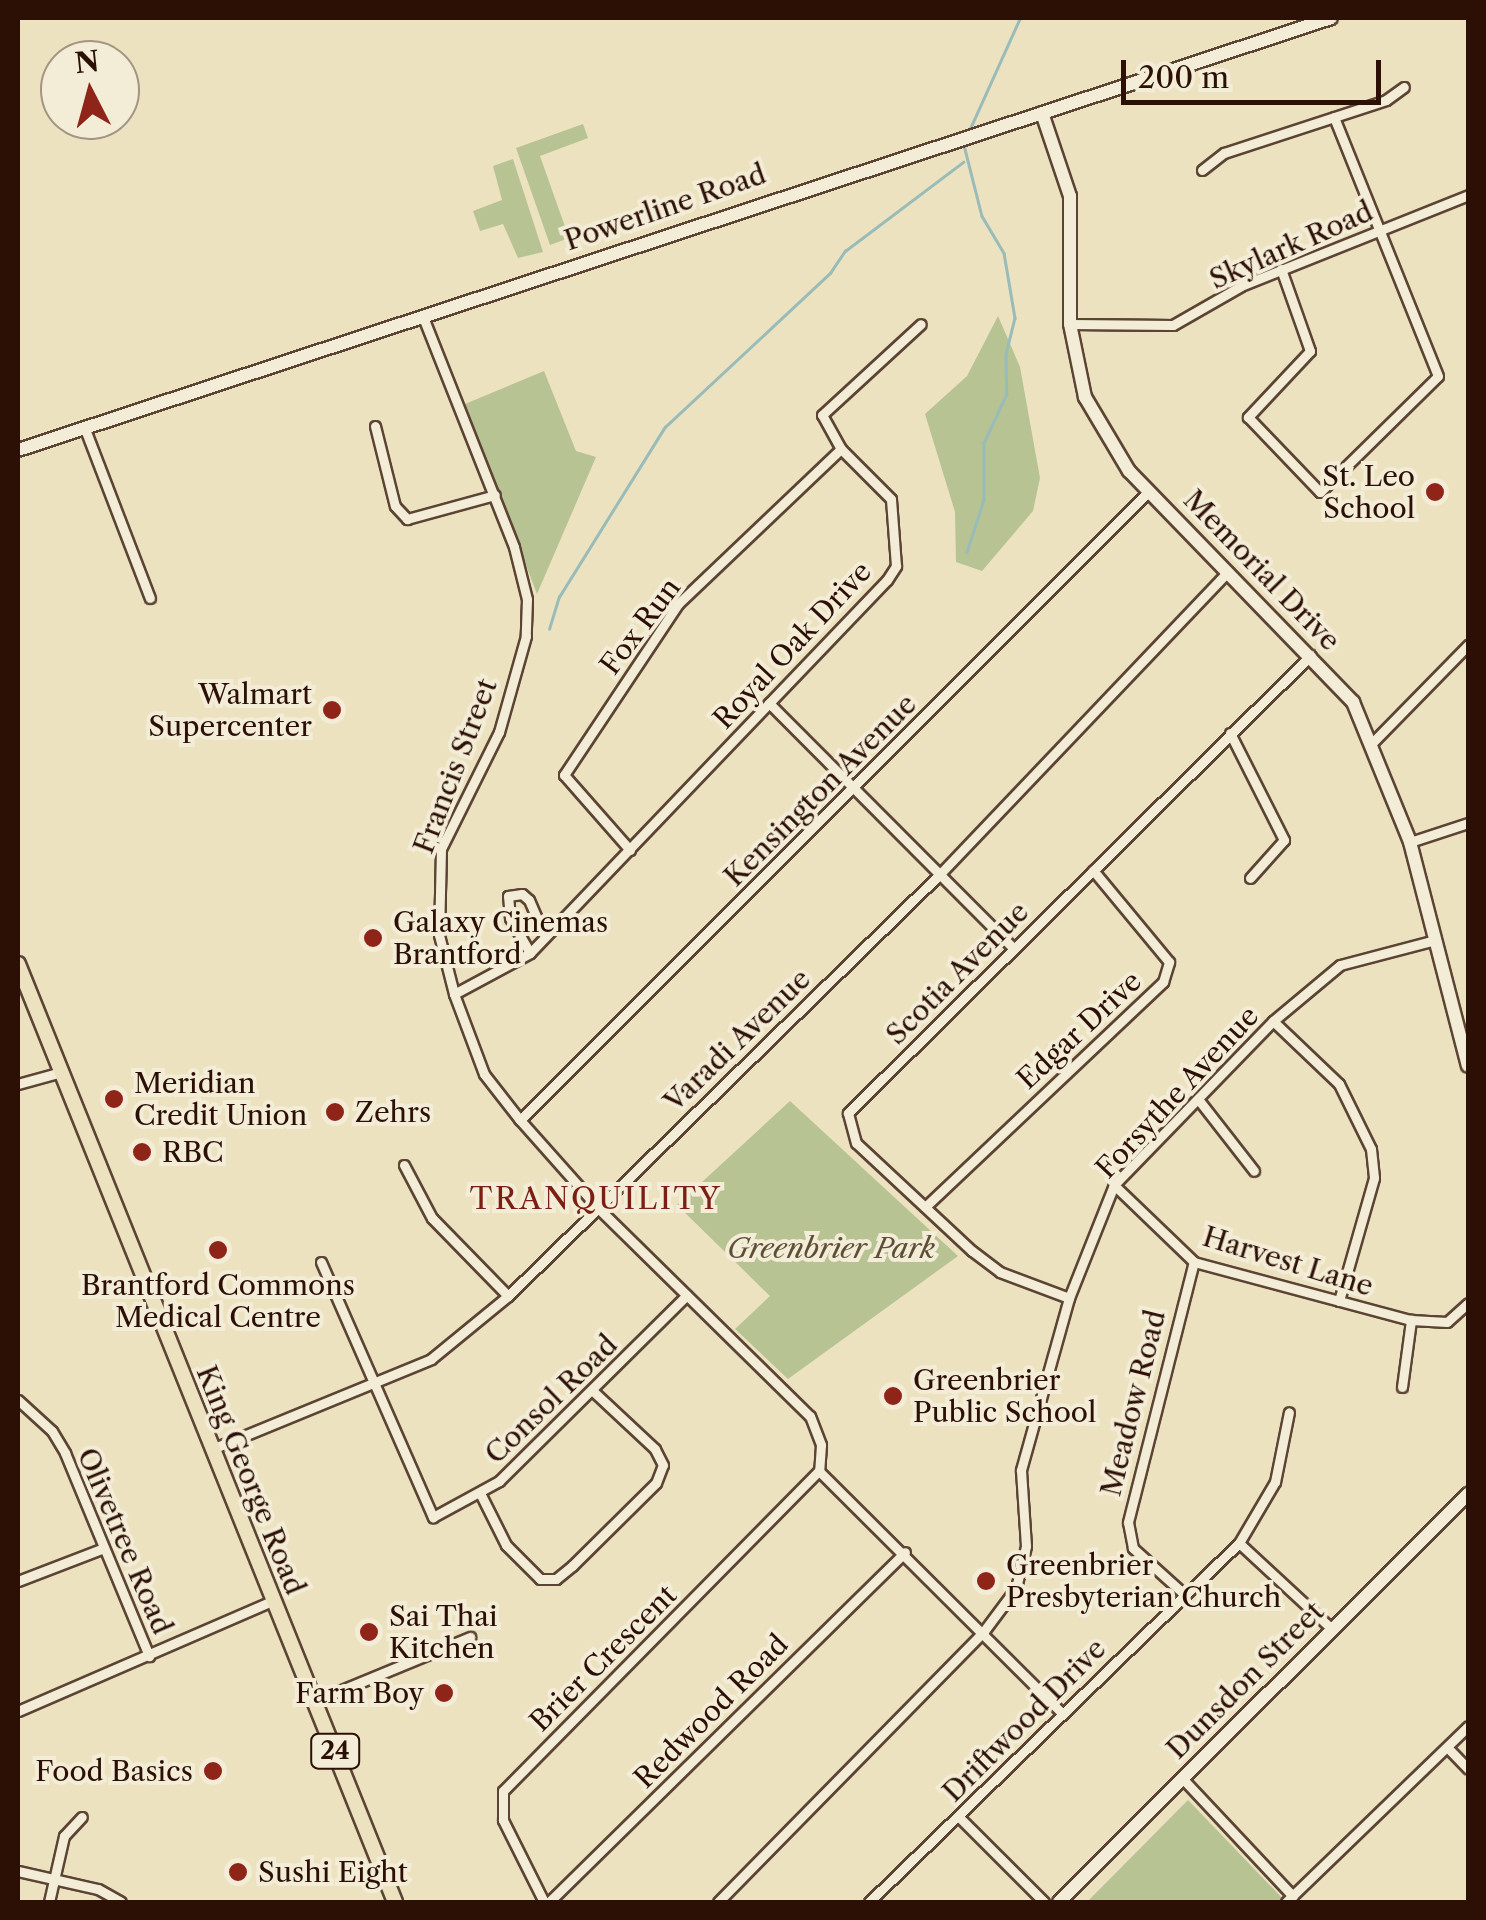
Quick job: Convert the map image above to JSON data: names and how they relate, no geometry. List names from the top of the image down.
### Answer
{
  "streets": {
    "main road": [
      "Powerline Road",
      "Memorial Drive",
      "King George Road",
      "Dunsdon Street",
      "24"
    ],
    "street": [
      "Skylark Road",
      "Fox Run",
      "Royal Oak Drive",
      "Francis Street",
      "Kensington Avenue",
      "Scotia Avenue",
      "Edgar Drive",
      "Varadi Avenue",
      "Forsythe Avenue",
      "Harvest Lane",
      "Consol Road",
      "Meadow Road",
      "Olivetree Road",
      "Brier Crescent",
      "Redwood Road",
      "Driftwood Drive"
    ]
  },
  "crossings": [
    ["Powerline Road", "Memorial Drive"],
    ["Powerline Road", "Francis Street"],
    ["Skylark Road", "Memorial Drive"],
    ["Memorial Drive", "Kensington Avenue"],
    ["Memorial Drive", "Scotia Avenue"],
    ["Memorial Drive", "Varadi Avenue"],
    ["Memorial Drive", "Forsythe Avenue"],
    ["Fox Run", "Royal Oak Drive"],
    ["Royal Oak Drive", "Francis Street"],
    ["Francis Street", "Kensington Avenue"],
    ["Francis Street", "Varadi Avenue"],
    ["Francis Street", "Consol Road"],
    ["Francis Street", "Brier Crescent"],
    ["Scotia Avenue", "Edgar Drive"],
    ["Scotia Avenue", "Forsythe Avenue"],
    ["Varadi Avenue", "Consol Road"],
    ["Varadi Avenue", "King George Road"],
    ["Forsythe Avenue", "Harvest Lane"],
    ["Harvest Lane", "Meadow Road"],
    ["Meadow Road", "Driftwood Drive"],
    ["Brier Crescent", "Redwood Road"]
  ],
  "districts": ["TRANQUILITY"],
  "parks": ["Greenbrier Park"],
  "places": [
    "St. Leo School",
    "Walmart Supercenter",
    "Galaxy Cinemas Brantford",
    "Meridian Credit Union",
    "Zehrs",
    "RBC",
    "Brantford Commons Medical Centre",
    "Greenbrier Public School",
    "Greenbrier Presbyterian Church",
    "Sai Thai Kitchen",
    "Farm Boy",
    "Food Basics",
    "Sushi Eight"
  ],
  "scale_bar": "200 m",
  "north": "top"
}
